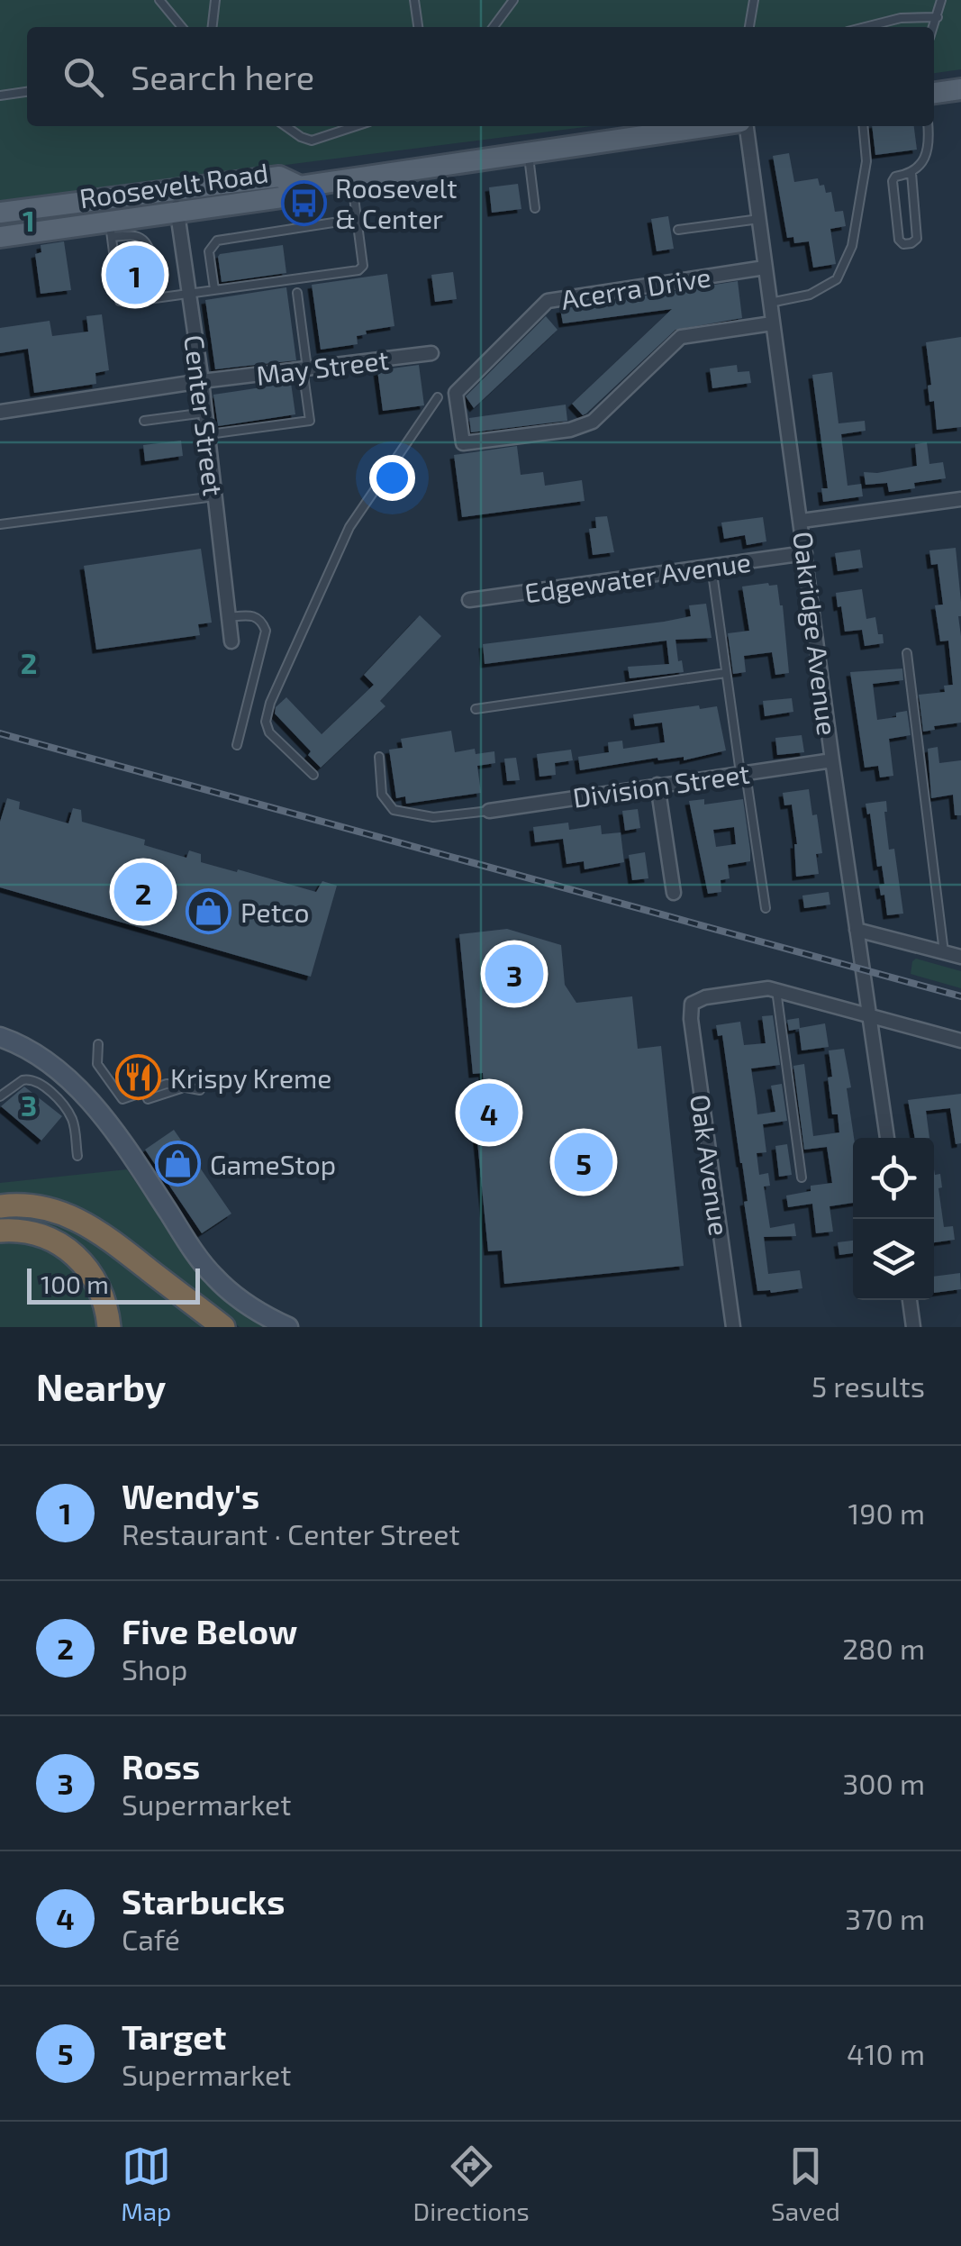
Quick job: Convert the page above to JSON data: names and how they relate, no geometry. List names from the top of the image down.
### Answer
{
  "streets": {
    "main road": ["Roosevelt Road"],
    "street": [
      "Acerra Drive",
      "May Street",
      "Center Street",
      "Edgewater Avenue",
      "Oakridge Avenue",
      "Division Street",
      "Oak Avenue"
    ]
  },
  "crossings": [
    ["Roosevelt Road", "Center Street"],
    ["Acerra Drive", "Oakridge Avenue"],
    ["May Street", "Center Street"],
    ["Edgewater Avenue", "Oakridge Avenue"],
    ["Oakridge Avenue", "Division Street"]
  ],
  "places": {
    "bus stop": ["Roosevelt & Center"],
    "shop": ["Petco", "GameStop"],
    "restaurant": ["Krispy Kreme"]
  },
  "scale_bar": "100 m",
  "page": {
    "search": "Search here",
    "pins": [
      "1",
      "2",
      "3",
      "4",
      "5"
    ],
    "scale": "100 m",
    "heading": ["Nearby", "5 results"],
    "list": [
      {
        "mark": "1",
        "name": "Wendy's",
        "note": "Restaurant · Center Street",
        "value": "190 m"
      },
      {
        "mark": "2",
        "name": "Five Below",
        "note": "Shop",
        "value": "280 m"
      },
      {
        "mark": "3",
        "name": "Ross",
        "note": "Supermarket",
        "value": "300 m"
      },
      {
        "mark": "4",
        "name": "Starbucks",
        "note": "Café",
        "value": "370 m"
      },
      {
        "mark": "5",
        "name": "Target",
        "note": "Supermarket",
        "value": "410 m"
      }
    ],
    "nav": ["Map", "Directions", "Saved"]
  },
  "grid": {
    "rows": ["1", "2", "3"]
  }
}
